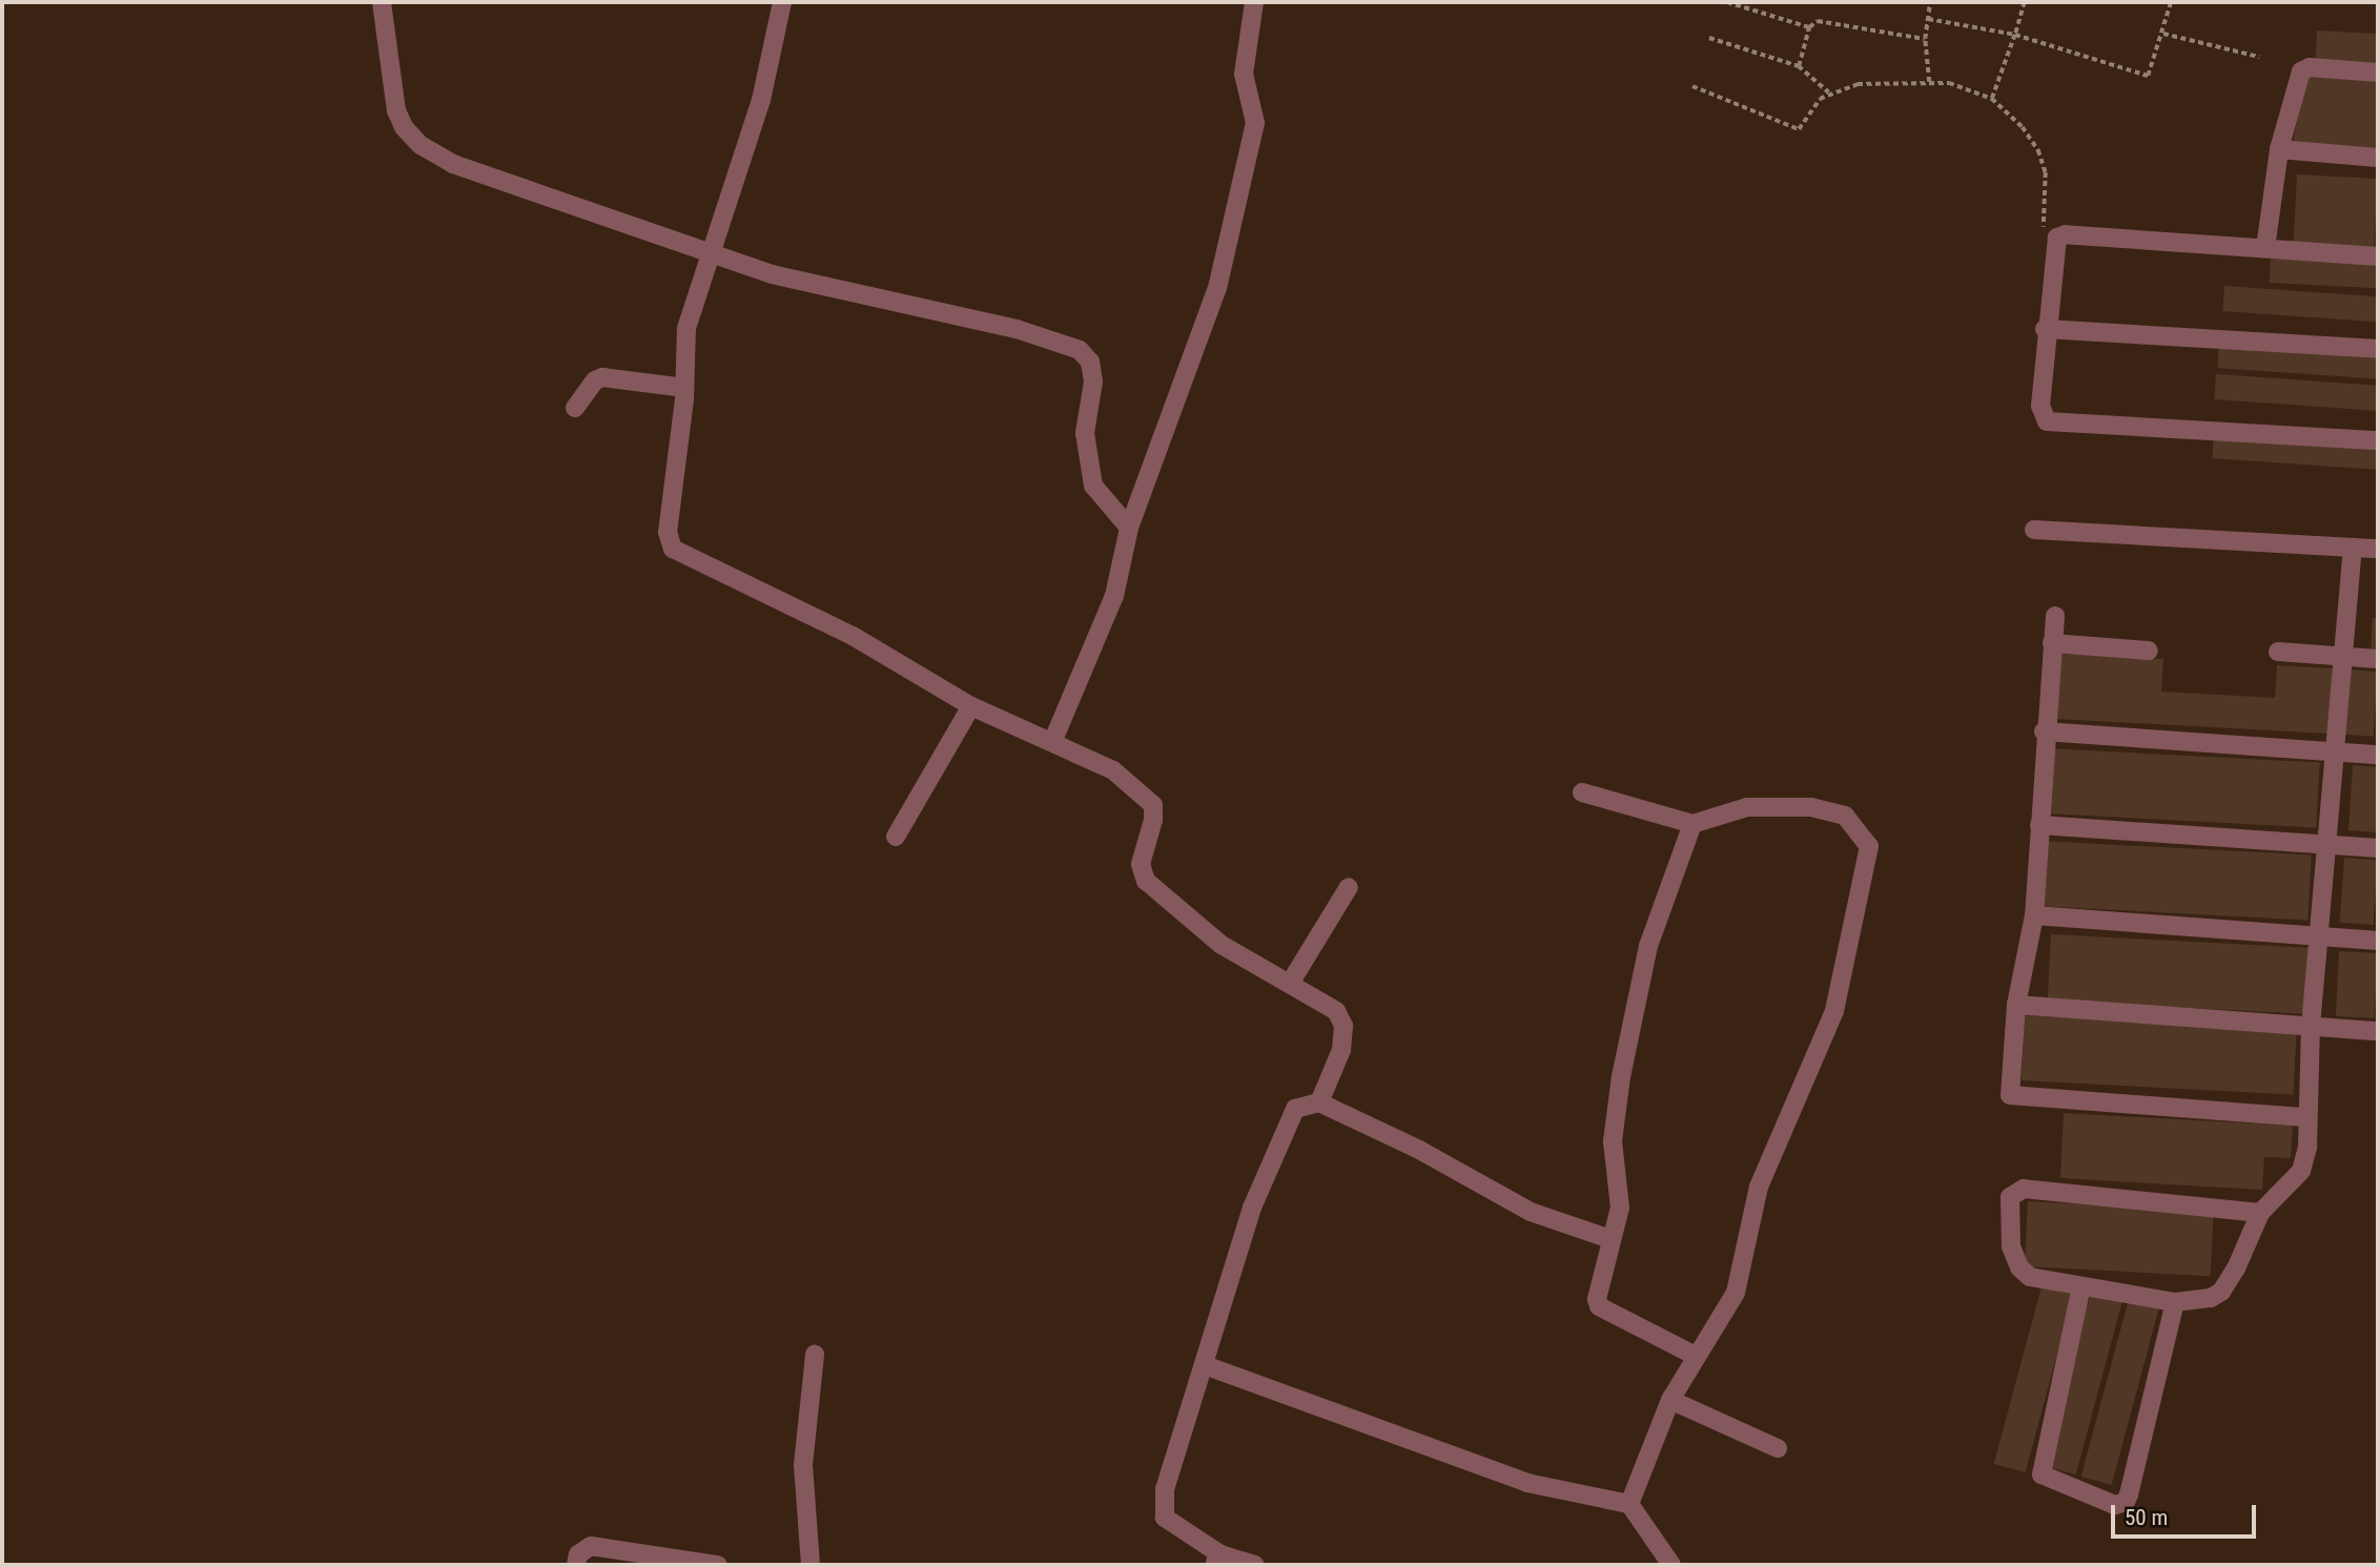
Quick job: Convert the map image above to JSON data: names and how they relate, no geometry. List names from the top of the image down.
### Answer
{
  "scale_bar": "50 m"
}
